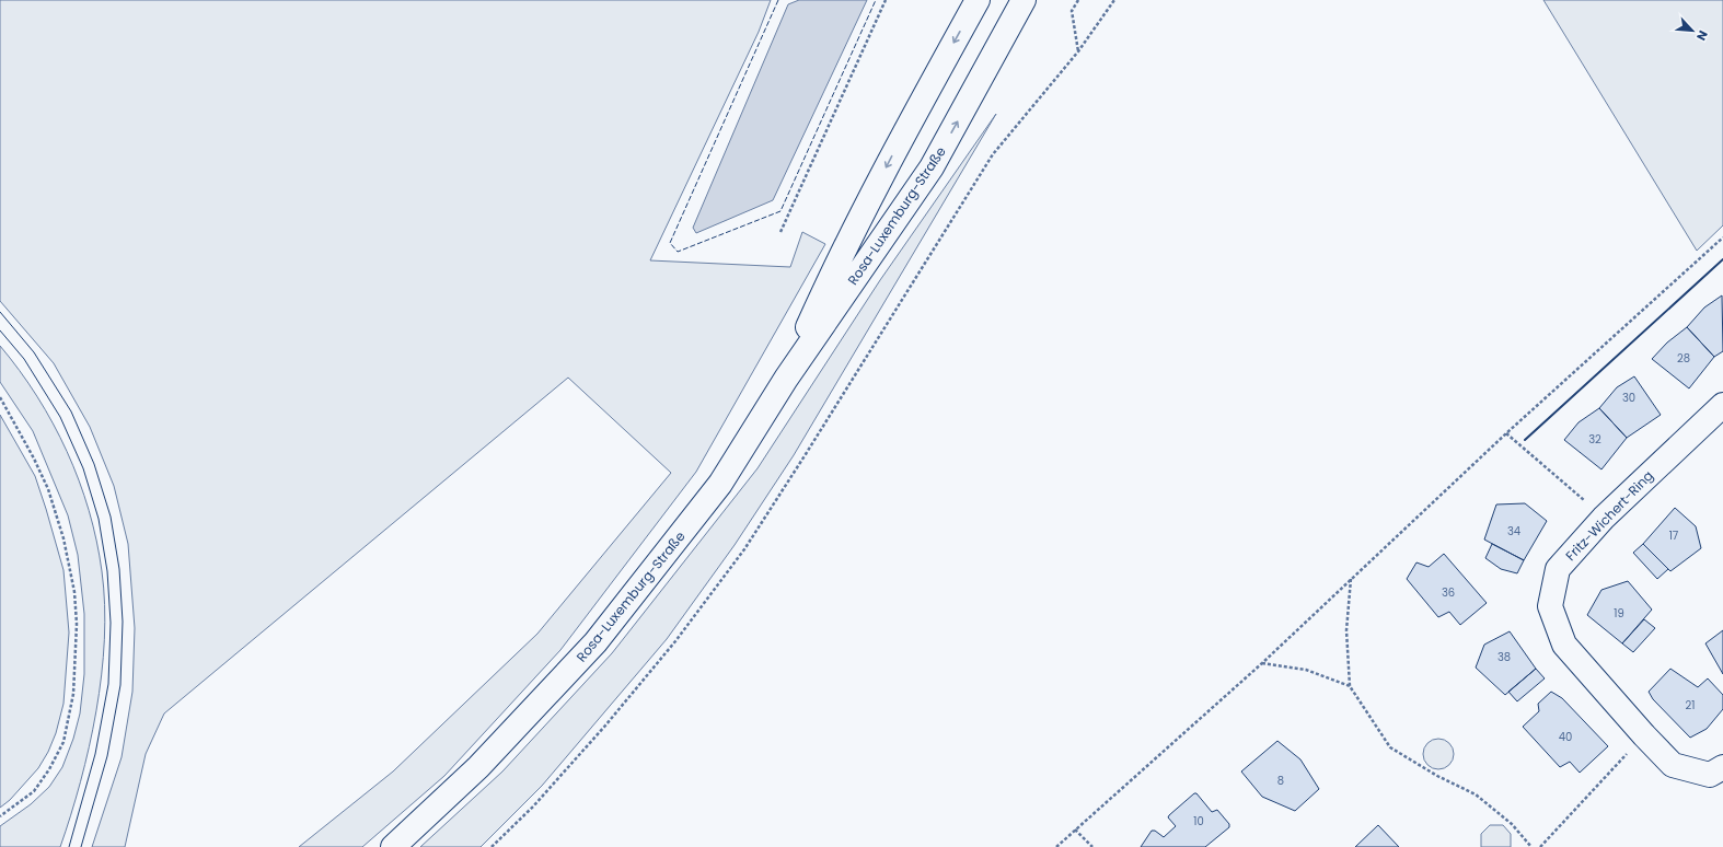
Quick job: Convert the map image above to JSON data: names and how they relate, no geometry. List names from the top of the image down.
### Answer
{
  "streets": {
    "main road": ["Rosa-Luxemburg-Straße", "Fritz-Wichert-Ring"]
  },
  "house_numbers": [
    "28",
    "30",
    "32",
    "34",
    "17",
    "36",
    "19",
    "38",
    "21",
    "40",
    "8",
    "10"
  ],
  "north": "bottom right"
}
